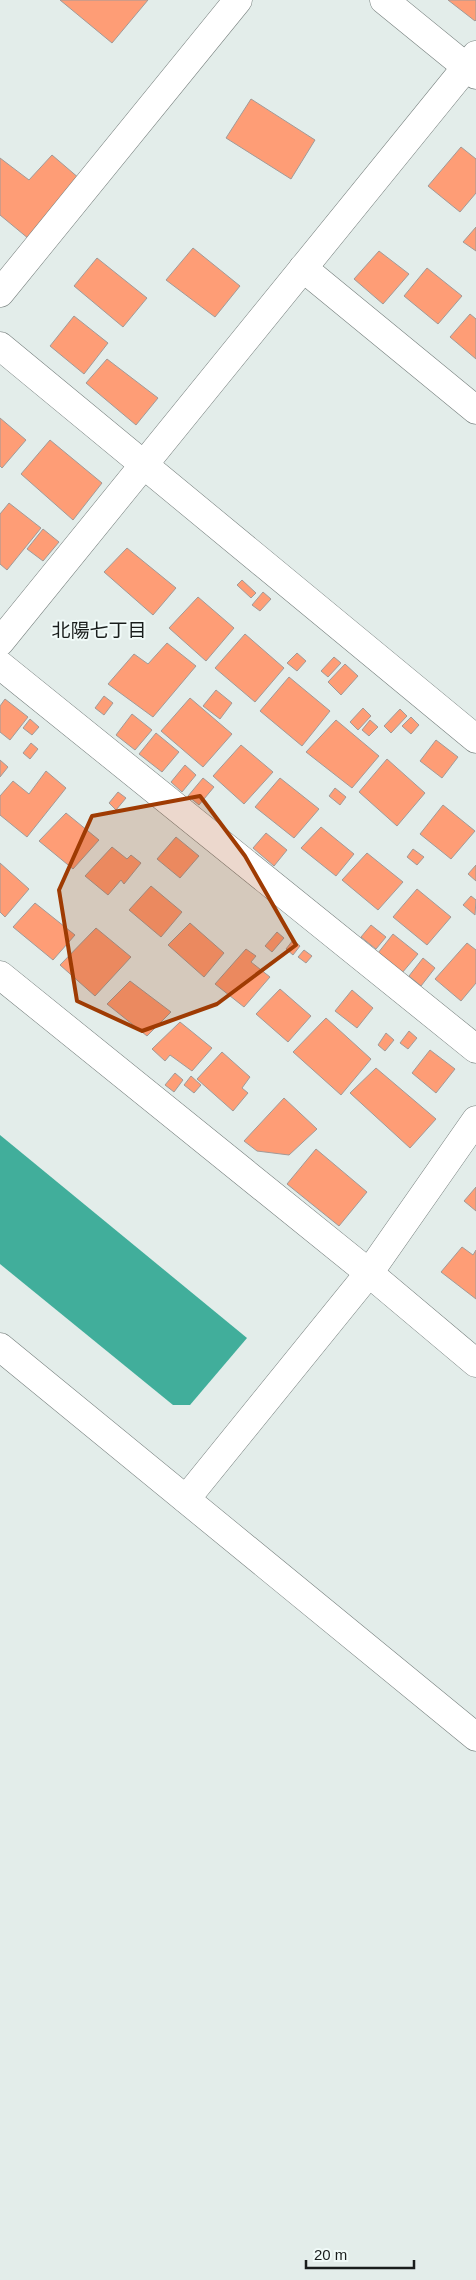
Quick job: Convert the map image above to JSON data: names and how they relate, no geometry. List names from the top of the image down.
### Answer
{
  "districts": ["北陽七丁目"],
  "scale_bar": "20 m"
}
